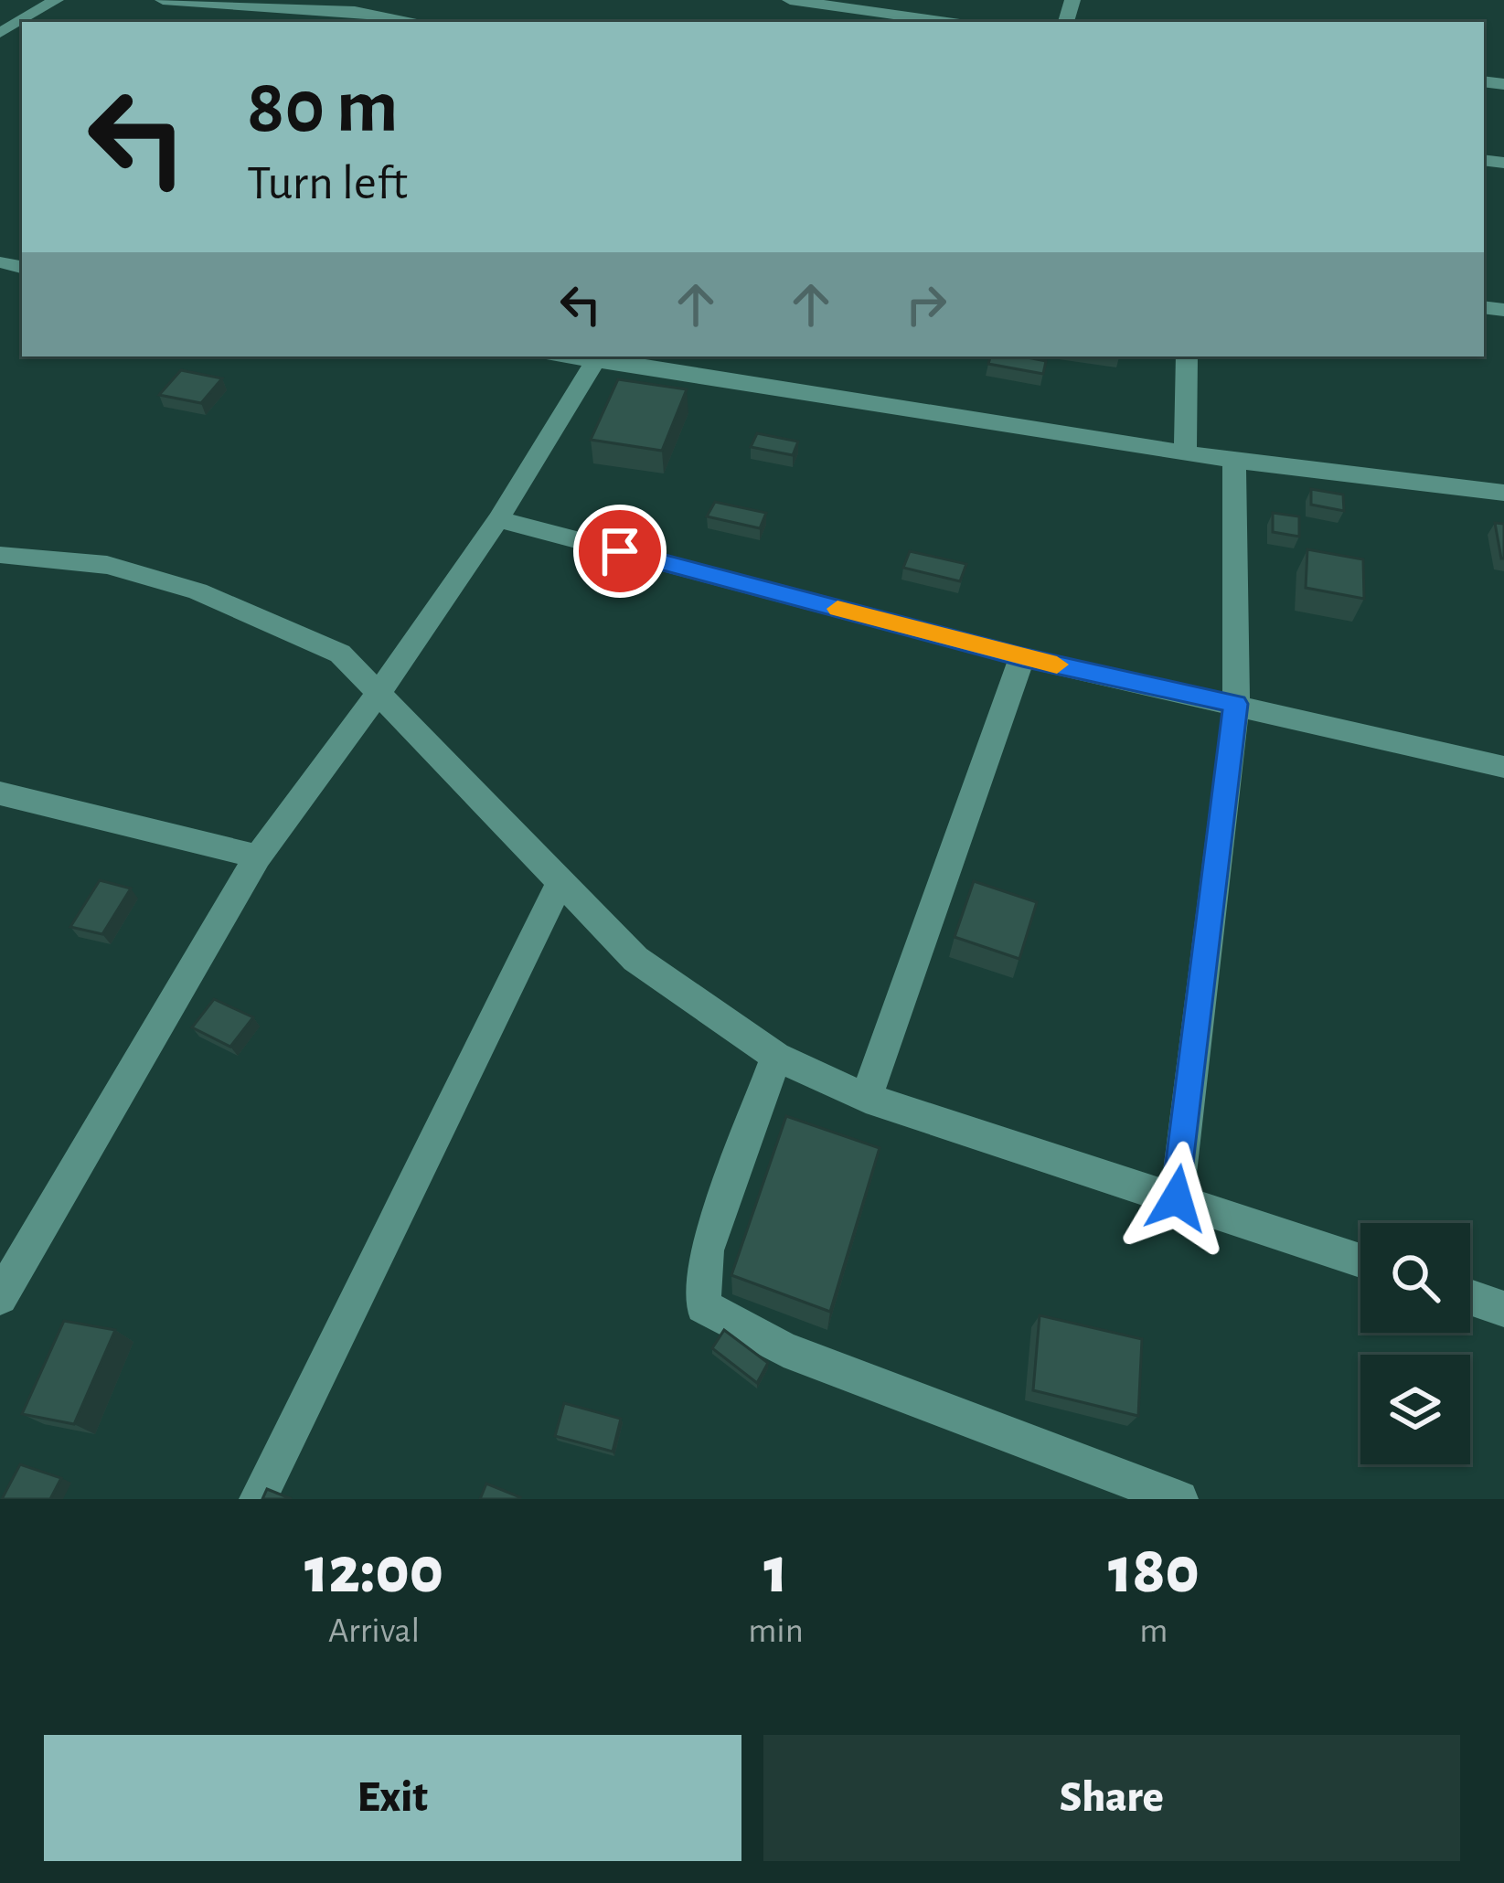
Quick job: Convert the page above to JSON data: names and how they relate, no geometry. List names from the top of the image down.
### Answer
{
  "page": {
    "turn": ["80 m", "Turn left"],
    "eta": [
      "12:00",
      "Arrival",
      "1",
      "min",
      "180",
      "m"
    ],
    "buttons": ["Exit", "Share"]
  }
}
